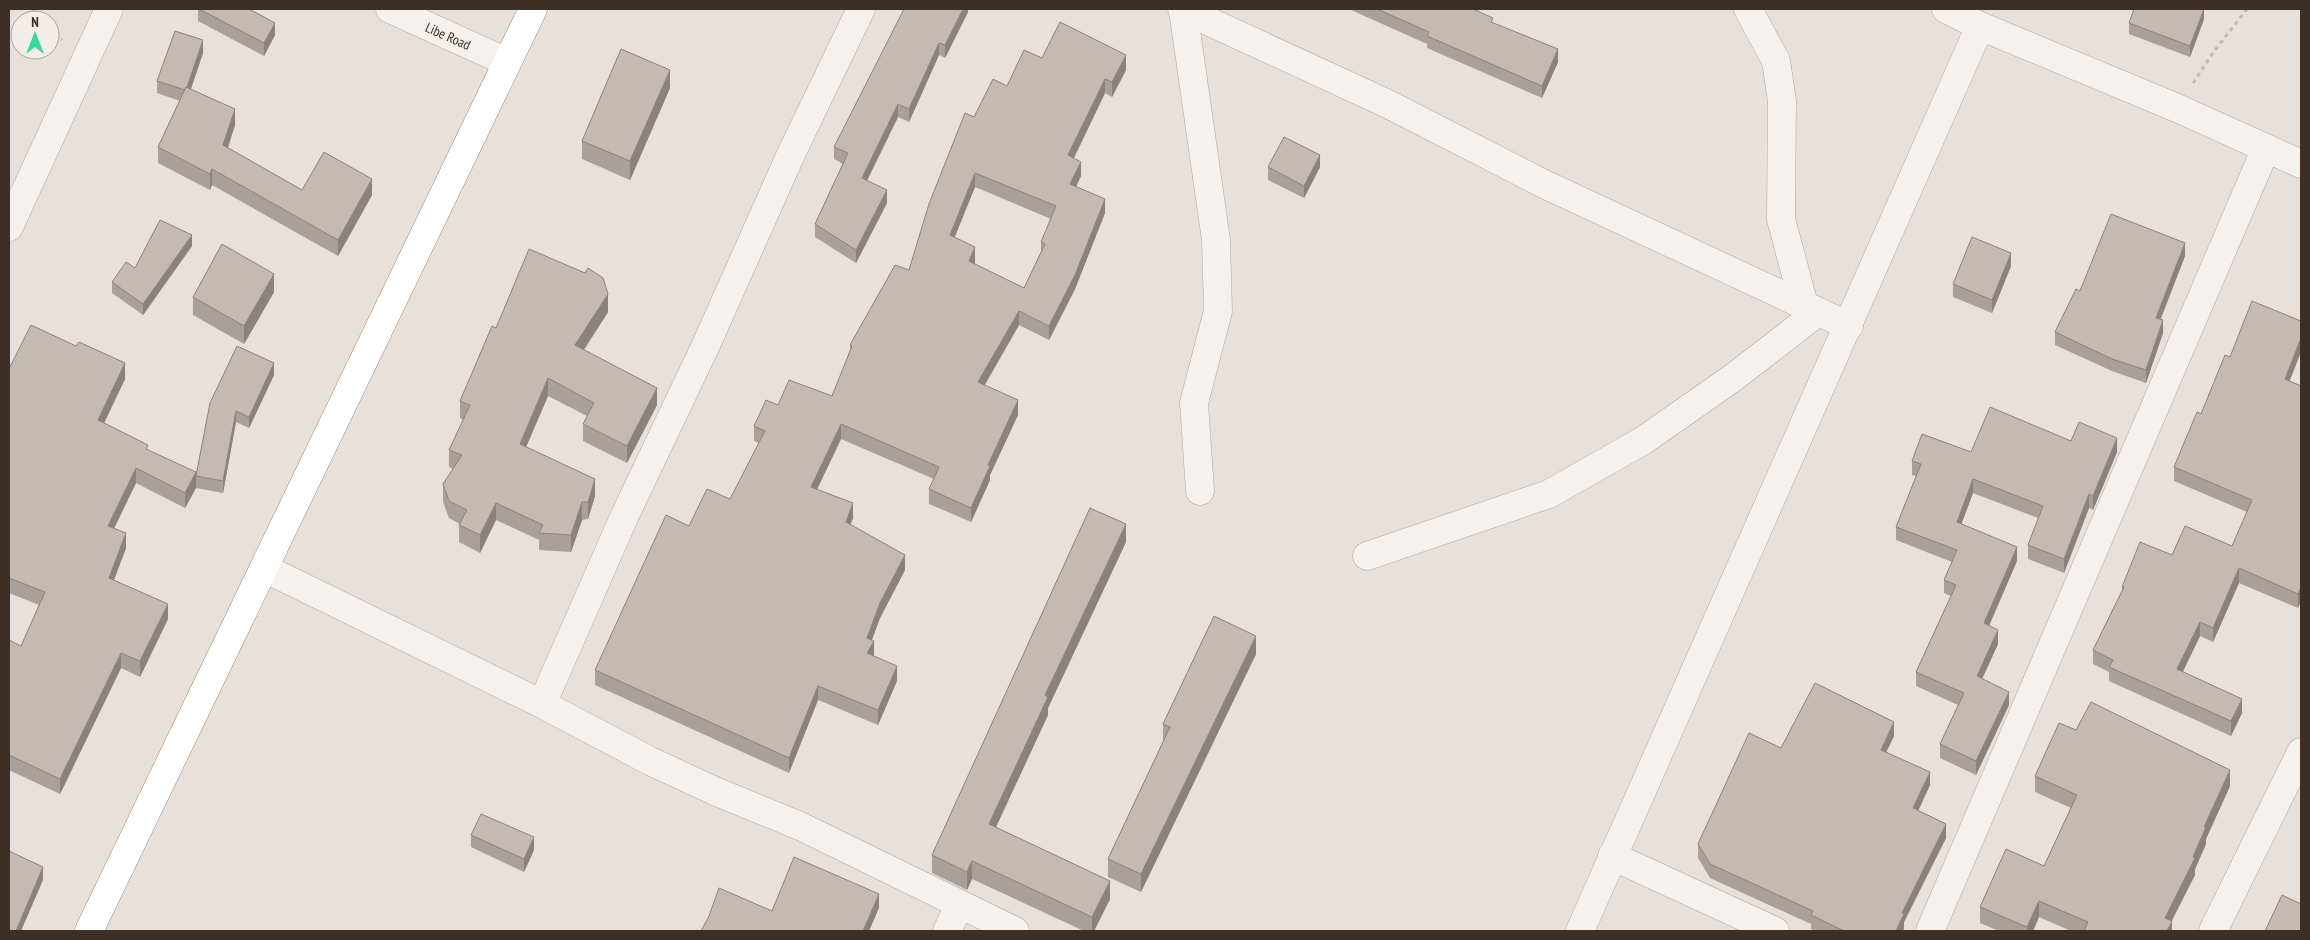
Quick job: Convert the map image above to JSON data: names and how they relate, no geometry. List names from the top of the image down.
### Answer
{
  "streets": {
    "street": ["Libe Road"]
  },
  "north": "top"
}
